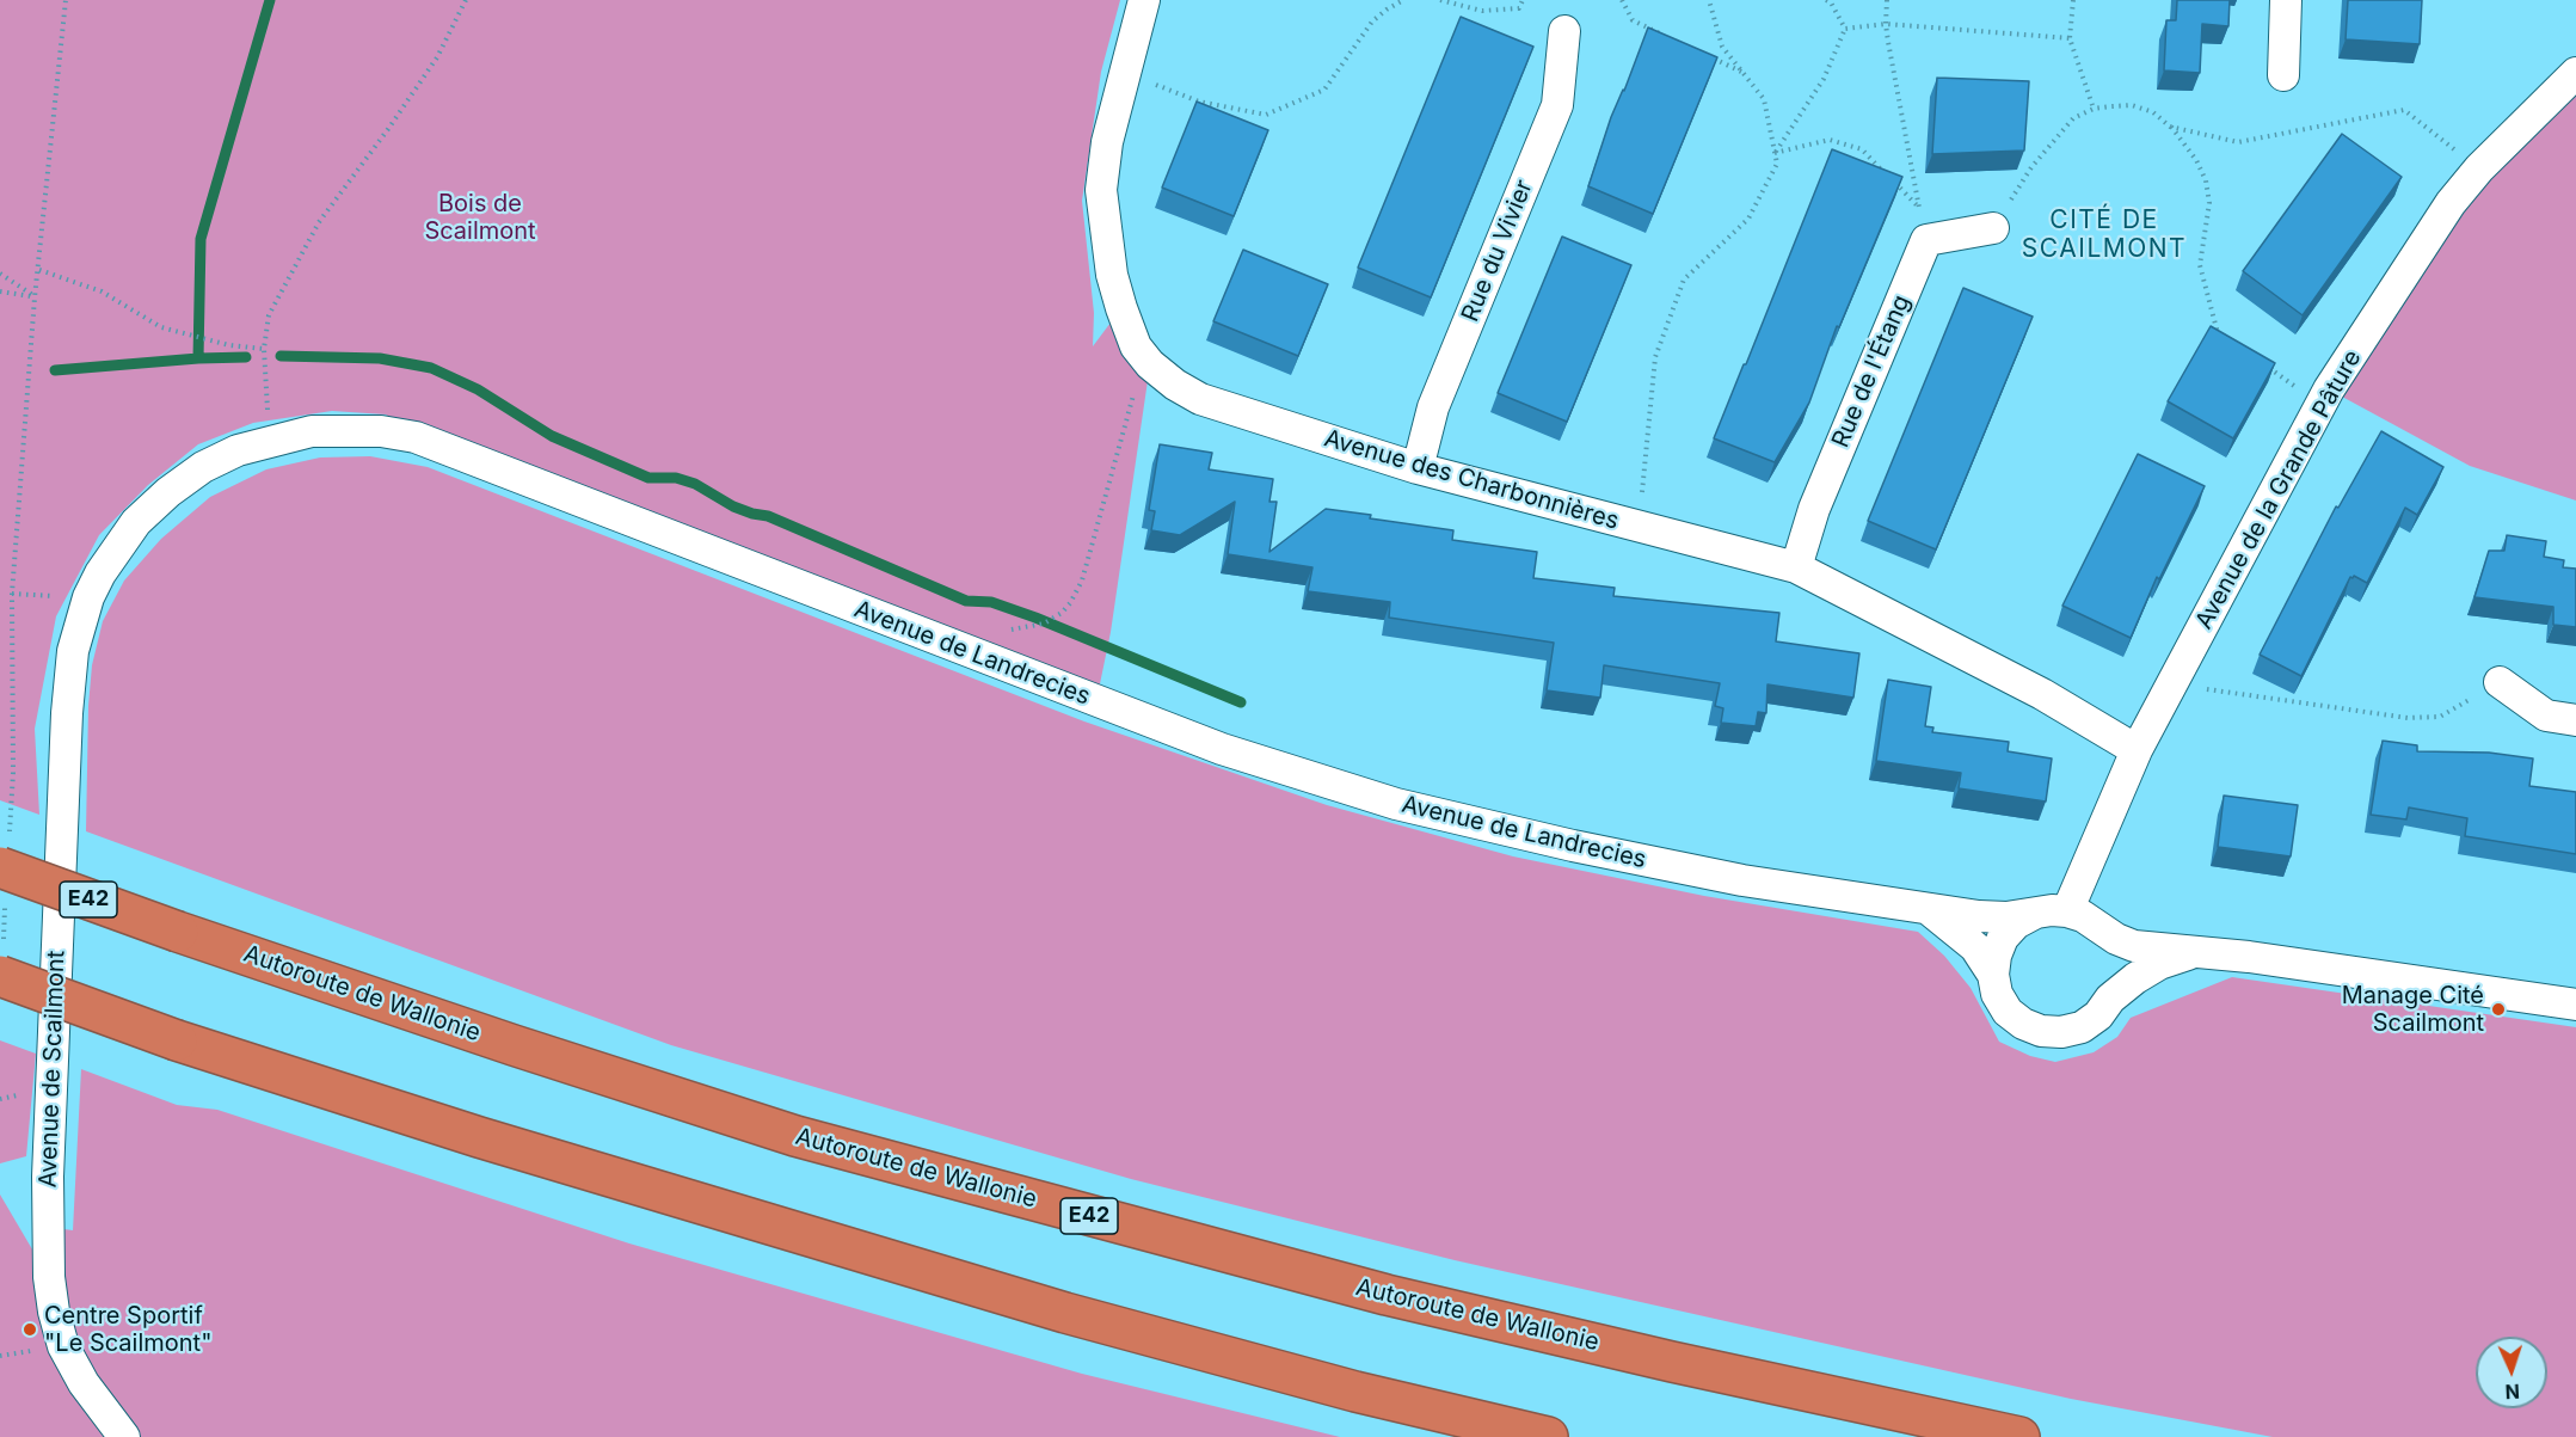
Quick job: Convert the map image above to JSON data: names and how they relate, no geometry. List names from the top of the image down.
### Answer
{
  "streets": {
    "highway": ["E42", "Autoroute de Wallonie"],
    "street": [
      "Rue du Vivier",
      "Rue de l'Étang",
      "Avenue des Charbonnières",
      "Avenue de la Grande Pâture",
      "Avenue de Landrecies",
      "Avenue de Scailmont"
    ]
  },
  "crossings": [
    ["Rue du Vivier", "Avenue des Charbonnières"],
    ["Rue de l'Étang", "Avenue des Charbonnières"],
    ["Avenue des Charbonnières", "Avenue de la Grande Pâture"],
    ["Avenue de la Grande Pâture", "Avenue de Landrecies"],
    ["Avenue de Landrecies", "Avenue de Scailmont"]
  ],
  "districts": ["CITÉ DE SCAILMONT"],
  "parks": ["Bois de Scailmont"],
  "places": ["Manage Cité Scailmont", "Centre Sportif \"Le Scailmont\""],
  "north": "bottom"
}
